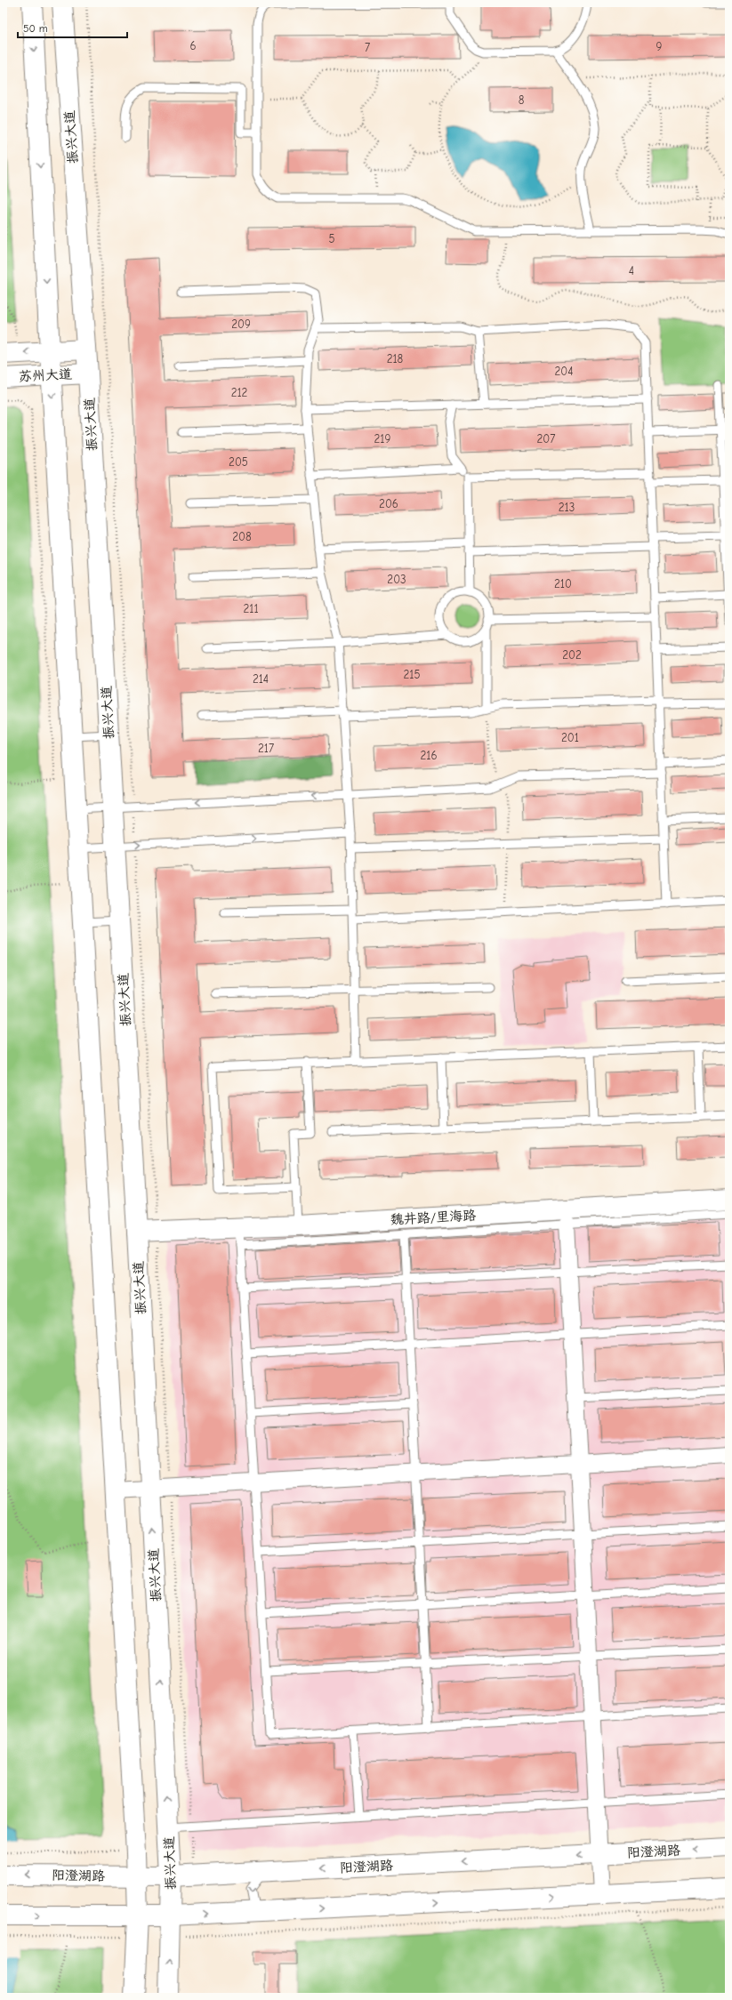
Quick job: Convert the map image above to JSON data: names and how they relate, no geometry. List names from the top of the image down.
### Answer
{
  "streets": {
    "main road": [
      "振兴大道",
      "苏州大道",
      "魏井路/里海路",
      "阳澄湖路"
    ]
  },
  "crossings": [
    ["振兴大道", "苏州大道"],
    ["振兴大道", "魏井路/里海路"],
    ["振兴大道", "阳澄湖路"]
  ],
  "house_numbers": [
    "6",
    "9",
    "7",
    "8",
    "5",
    "4",
    "209",
    "218",
    "204",
    "212",
    "219",
    "207",
    "205",
    "206",
    "213",
    "208",
    "203",
    "210",
    "211",
    "202",
    "215",
    "214",
    "201",
    "217",
    "216"
  ],
  "scale_bar": "50 m"
}
